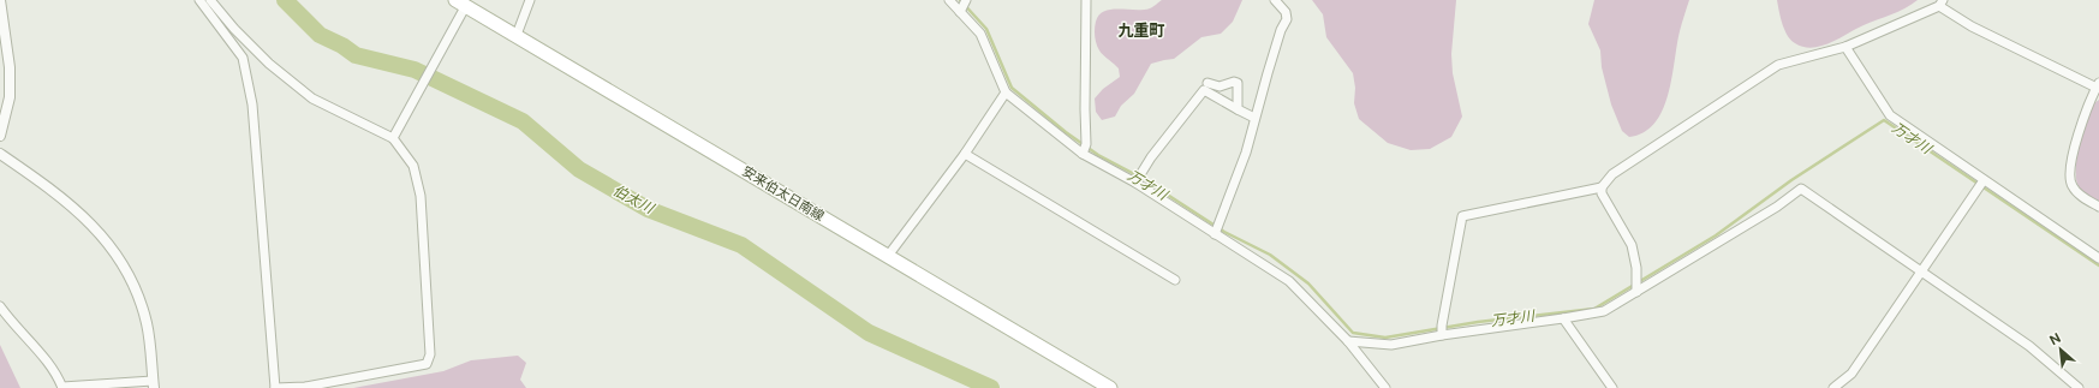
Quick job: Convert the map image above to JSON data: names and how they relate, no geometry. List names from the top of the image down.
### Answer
{
  "streets": {
    "main road": ["安来伯太日南線"]
  },
  "districts": ["九重町"],
  "water": ["万才川", "伯太川"],
  "north": "top left"
}
